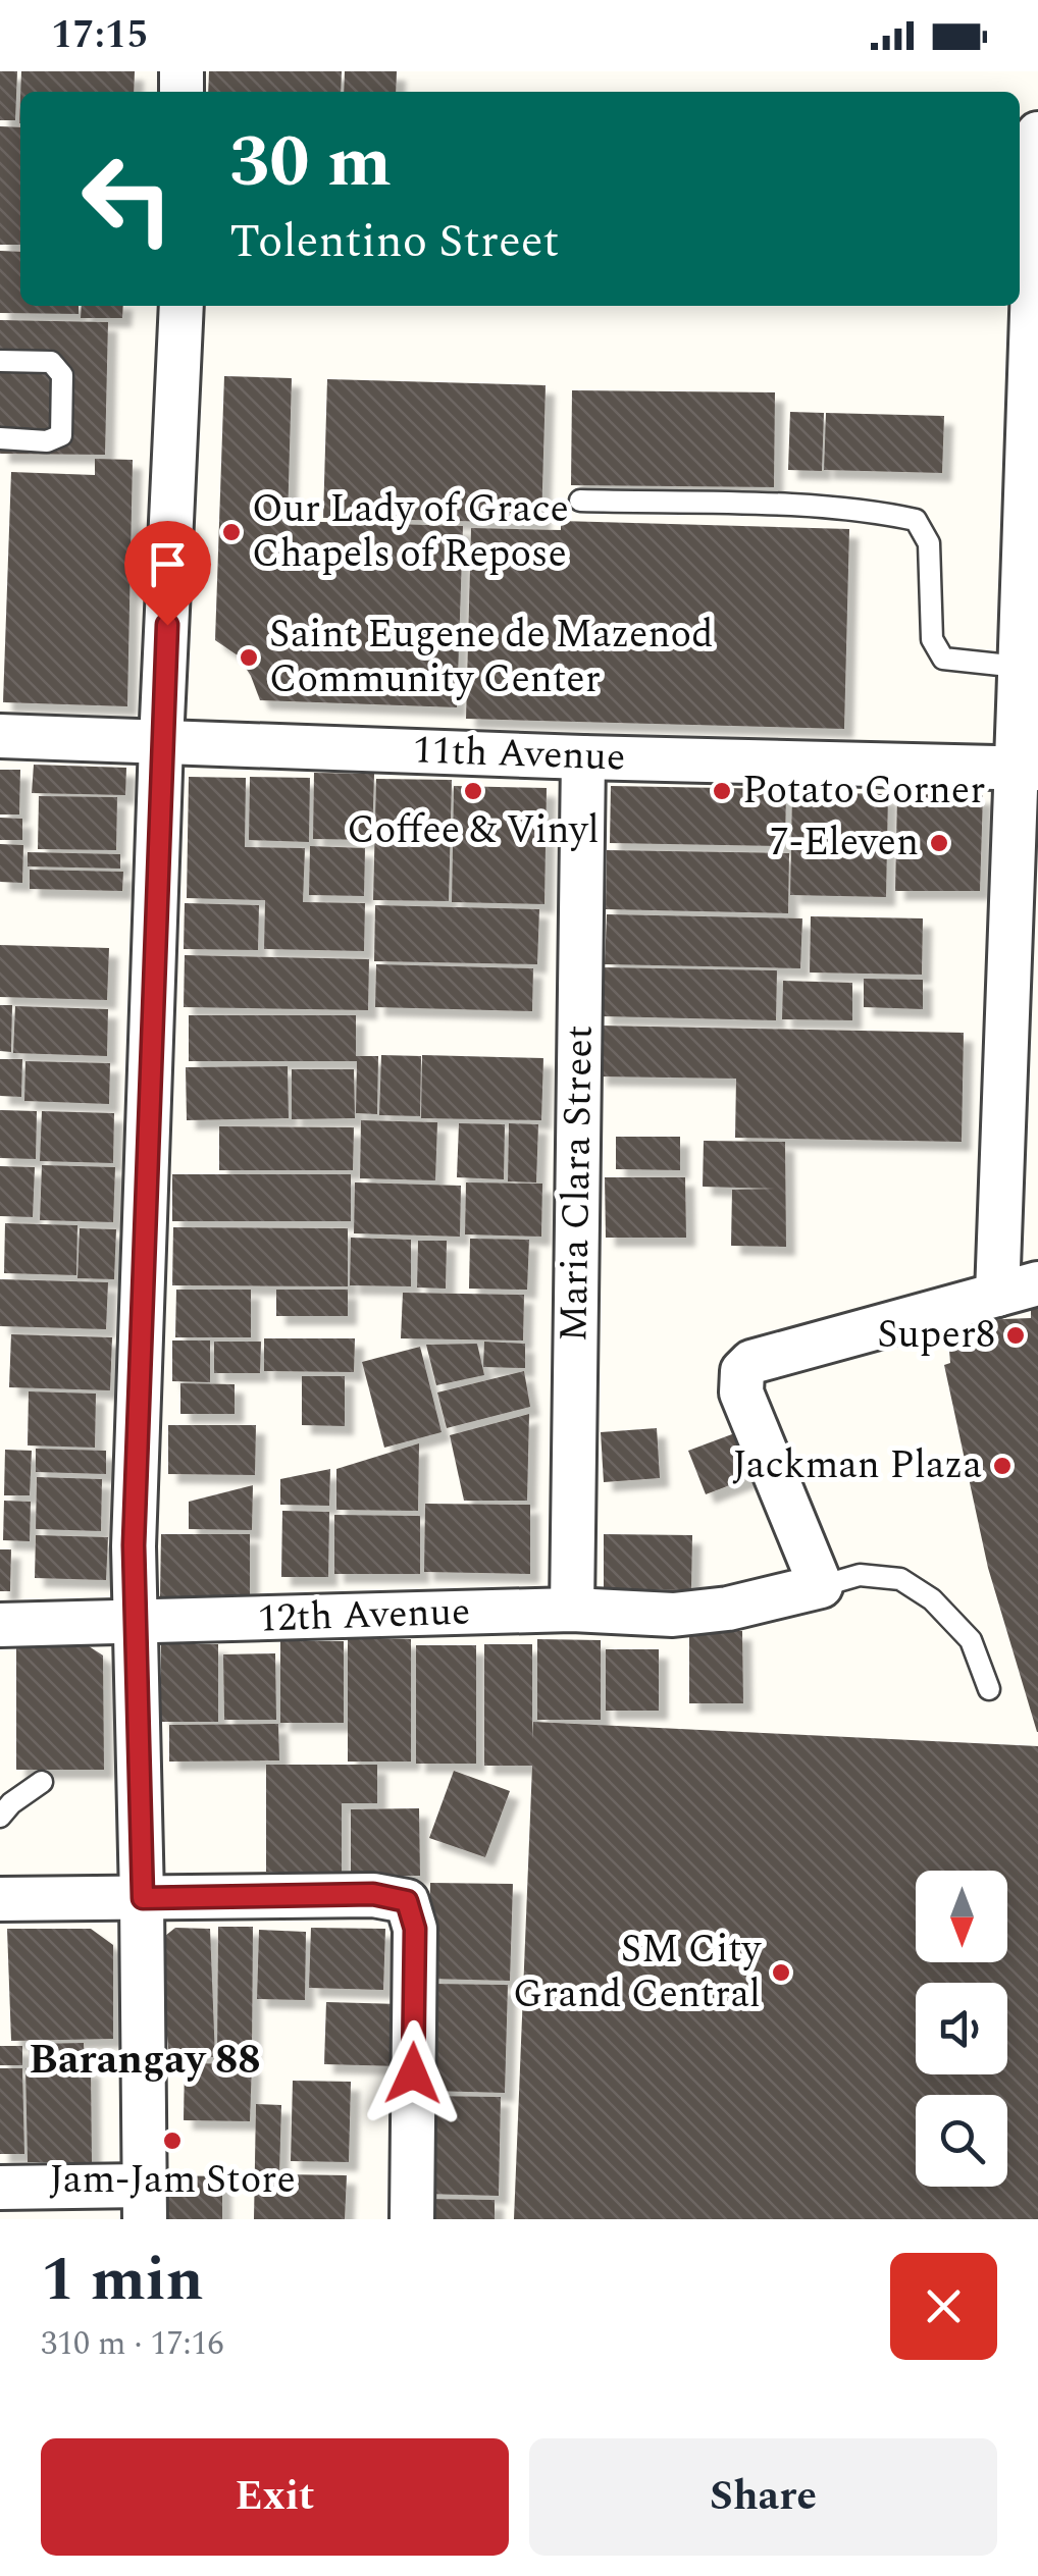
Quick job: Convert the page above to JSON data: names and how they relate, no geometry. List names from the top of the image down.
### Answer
{
  "streets": {
    "street": ["11th Avenue", "Maria Clara Street", "12th Avenue"]
  },
  "crossings": [
    ["11th Avenue", "Maria Clara Street"],
    ["Maria Clara Street", "12th Avenue"]
  ],
  "districts": ["Barangay 88"],
  "places": [
    "Our Lady of Grace Chapels of Repose",
    "Saint Eugene de Mazenod Community Center",
    "Coffee & Vinyl",
    "Potato Corner",
    "7-Eleven",
    "Super8",
    "Jackman Plaza",
    "SM City Grand Central",
    "Jam-Jam Store"
  ],
  "north": "bottom",
  "page": {
    "status": "17:15",
    "turn": ["30 m", "Tolentino Street"],
    "heading": ["1 min", "310 m · 17:16"],
    "buttons": ["Exit", "Share"]
  }
}
